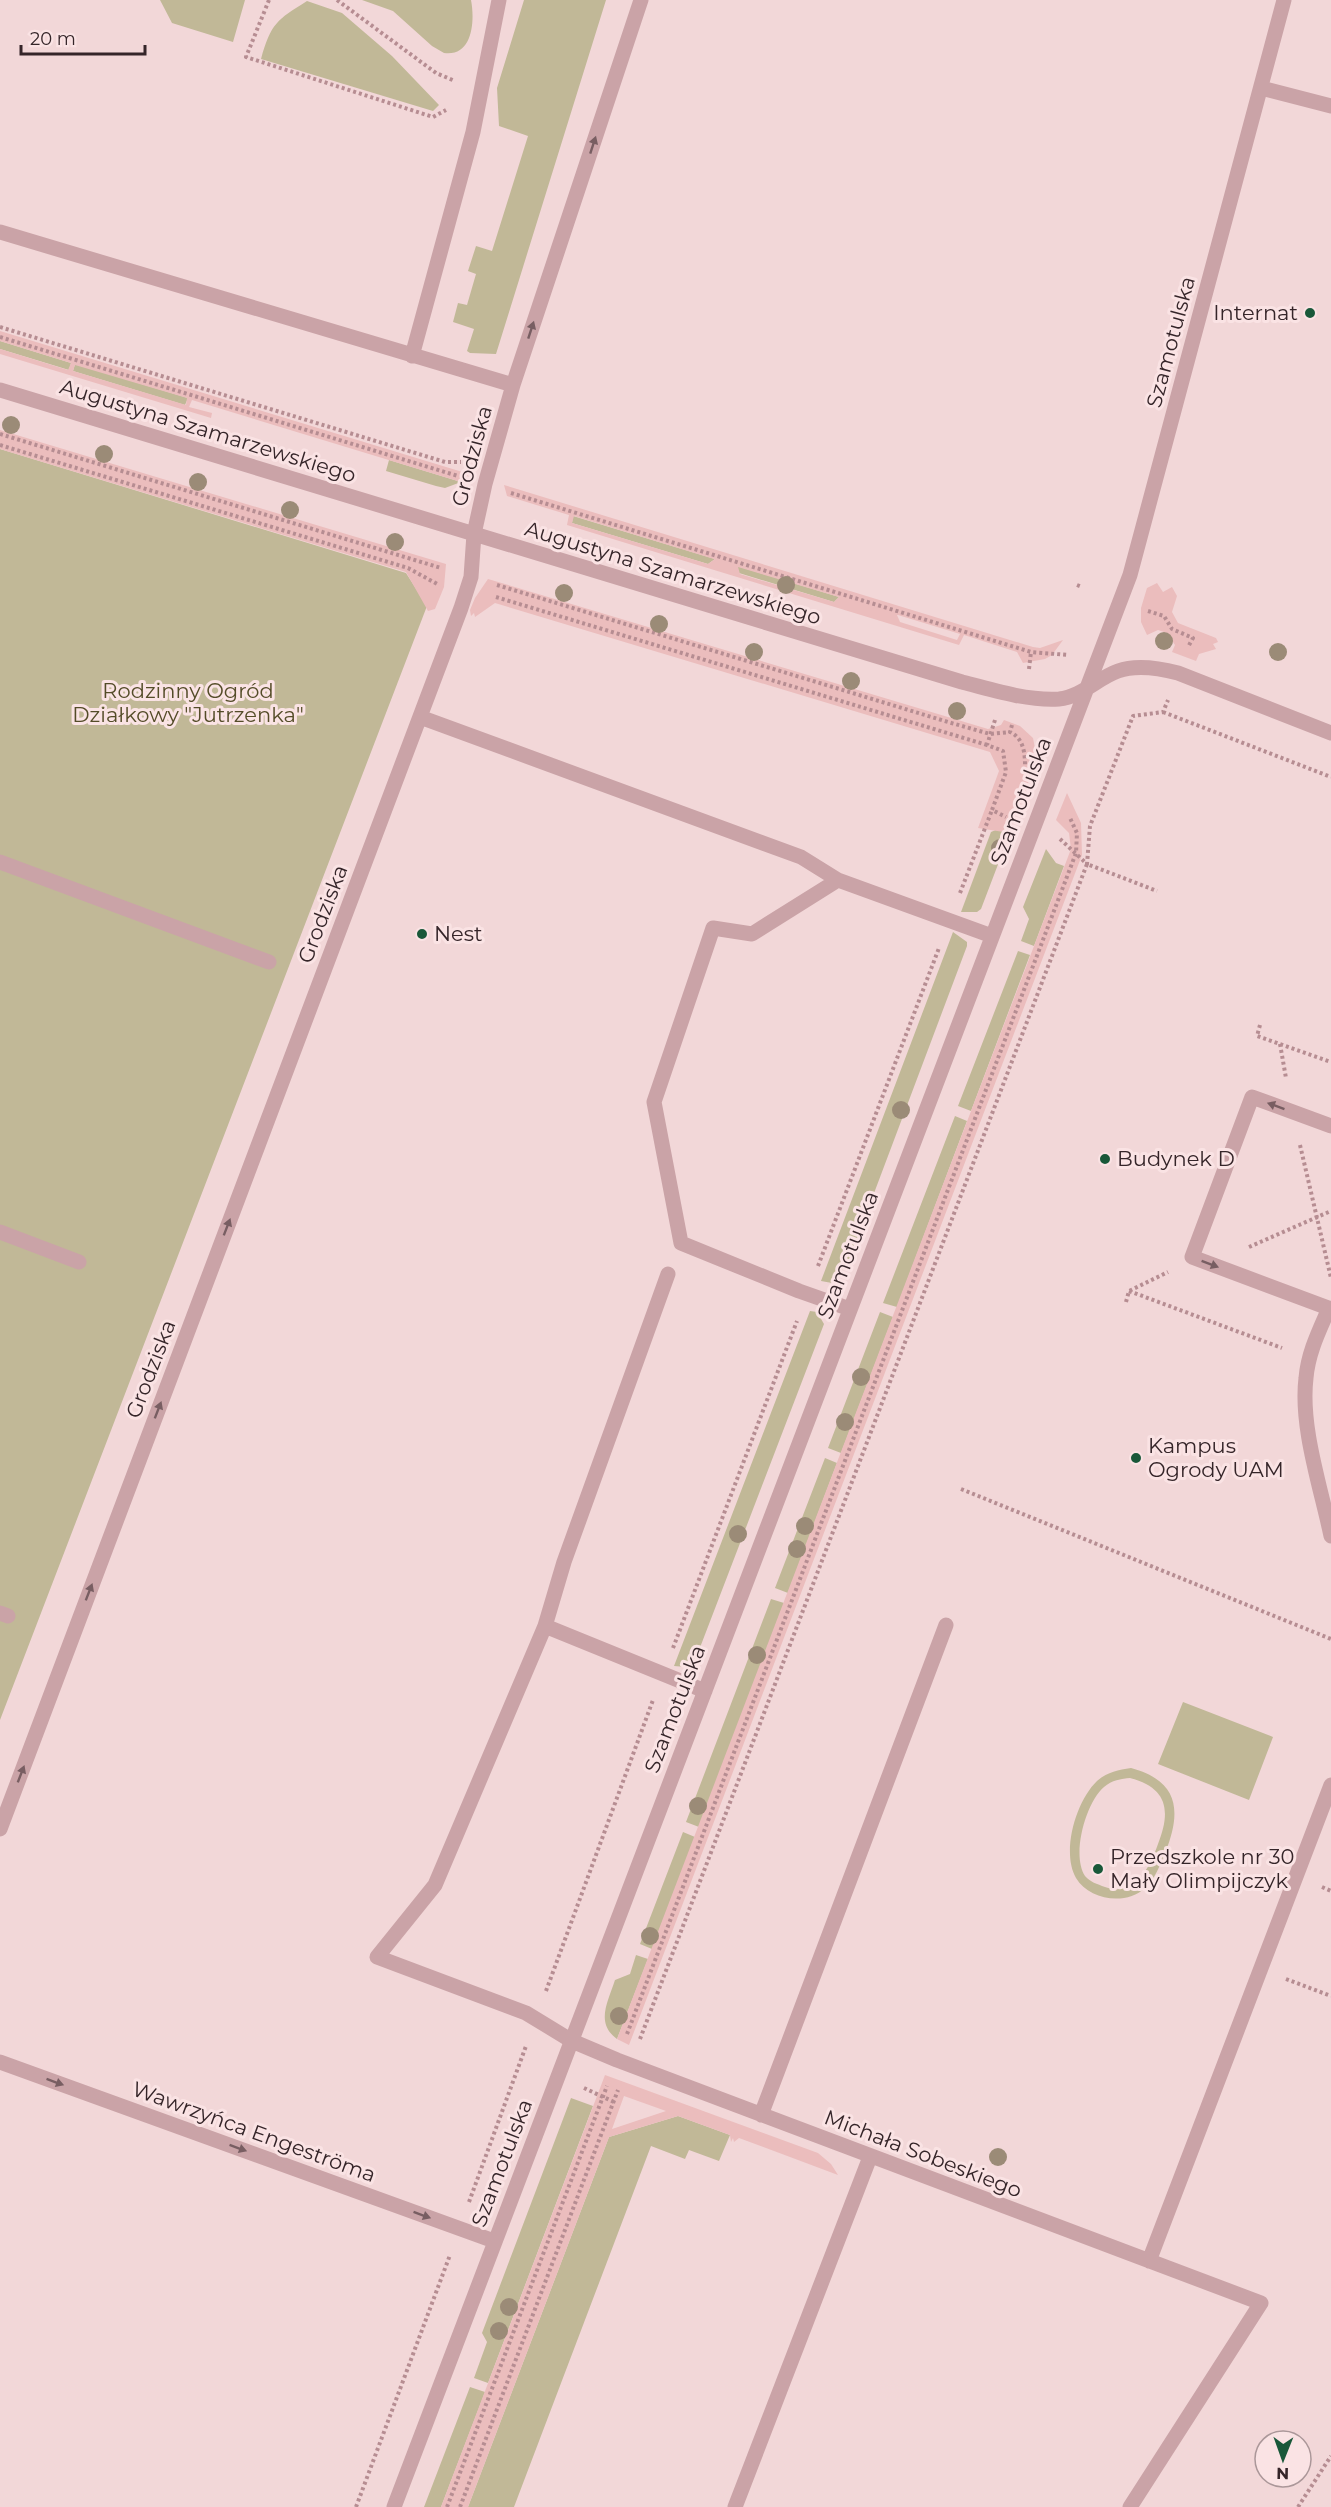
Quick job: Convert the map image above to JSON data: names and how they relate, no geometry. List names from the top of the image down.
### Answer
{
  "streets": {
    "street": [
      "Szamotulska",
      "Augustyna Szamarzewskiego",
      "Grodziska",
      "Wawrzyńca Engeströma",
      "Michała Sobeskiego"
    ]
  },
  "crossings": [
    ["Szamotulska", "Augustyna Szamarzewskiego"],
    ["Szamotulska", "Wawrzyńca Engeströma"],
    ["Szamotulska", "Michała Sobeskiego"],
    ["Augustyna Szamarzewskiego", "Grodziska"]
  ],
  "one_way": ["Grodziska", "Wawrzyńca Engeströma"],
  "parks": ["Rodzinny Ogród Działkowy \"Jutrzenka\""],
  "places": [
    "Internat",
    "Nest",
    "Budynek D",
    "Kampus Ogrody UAM",
    "Przedszkole nr 30 Mały Olimpijczyk"
  ],
  "scale_bar": "20 m",
  "north": "bottom"
}
